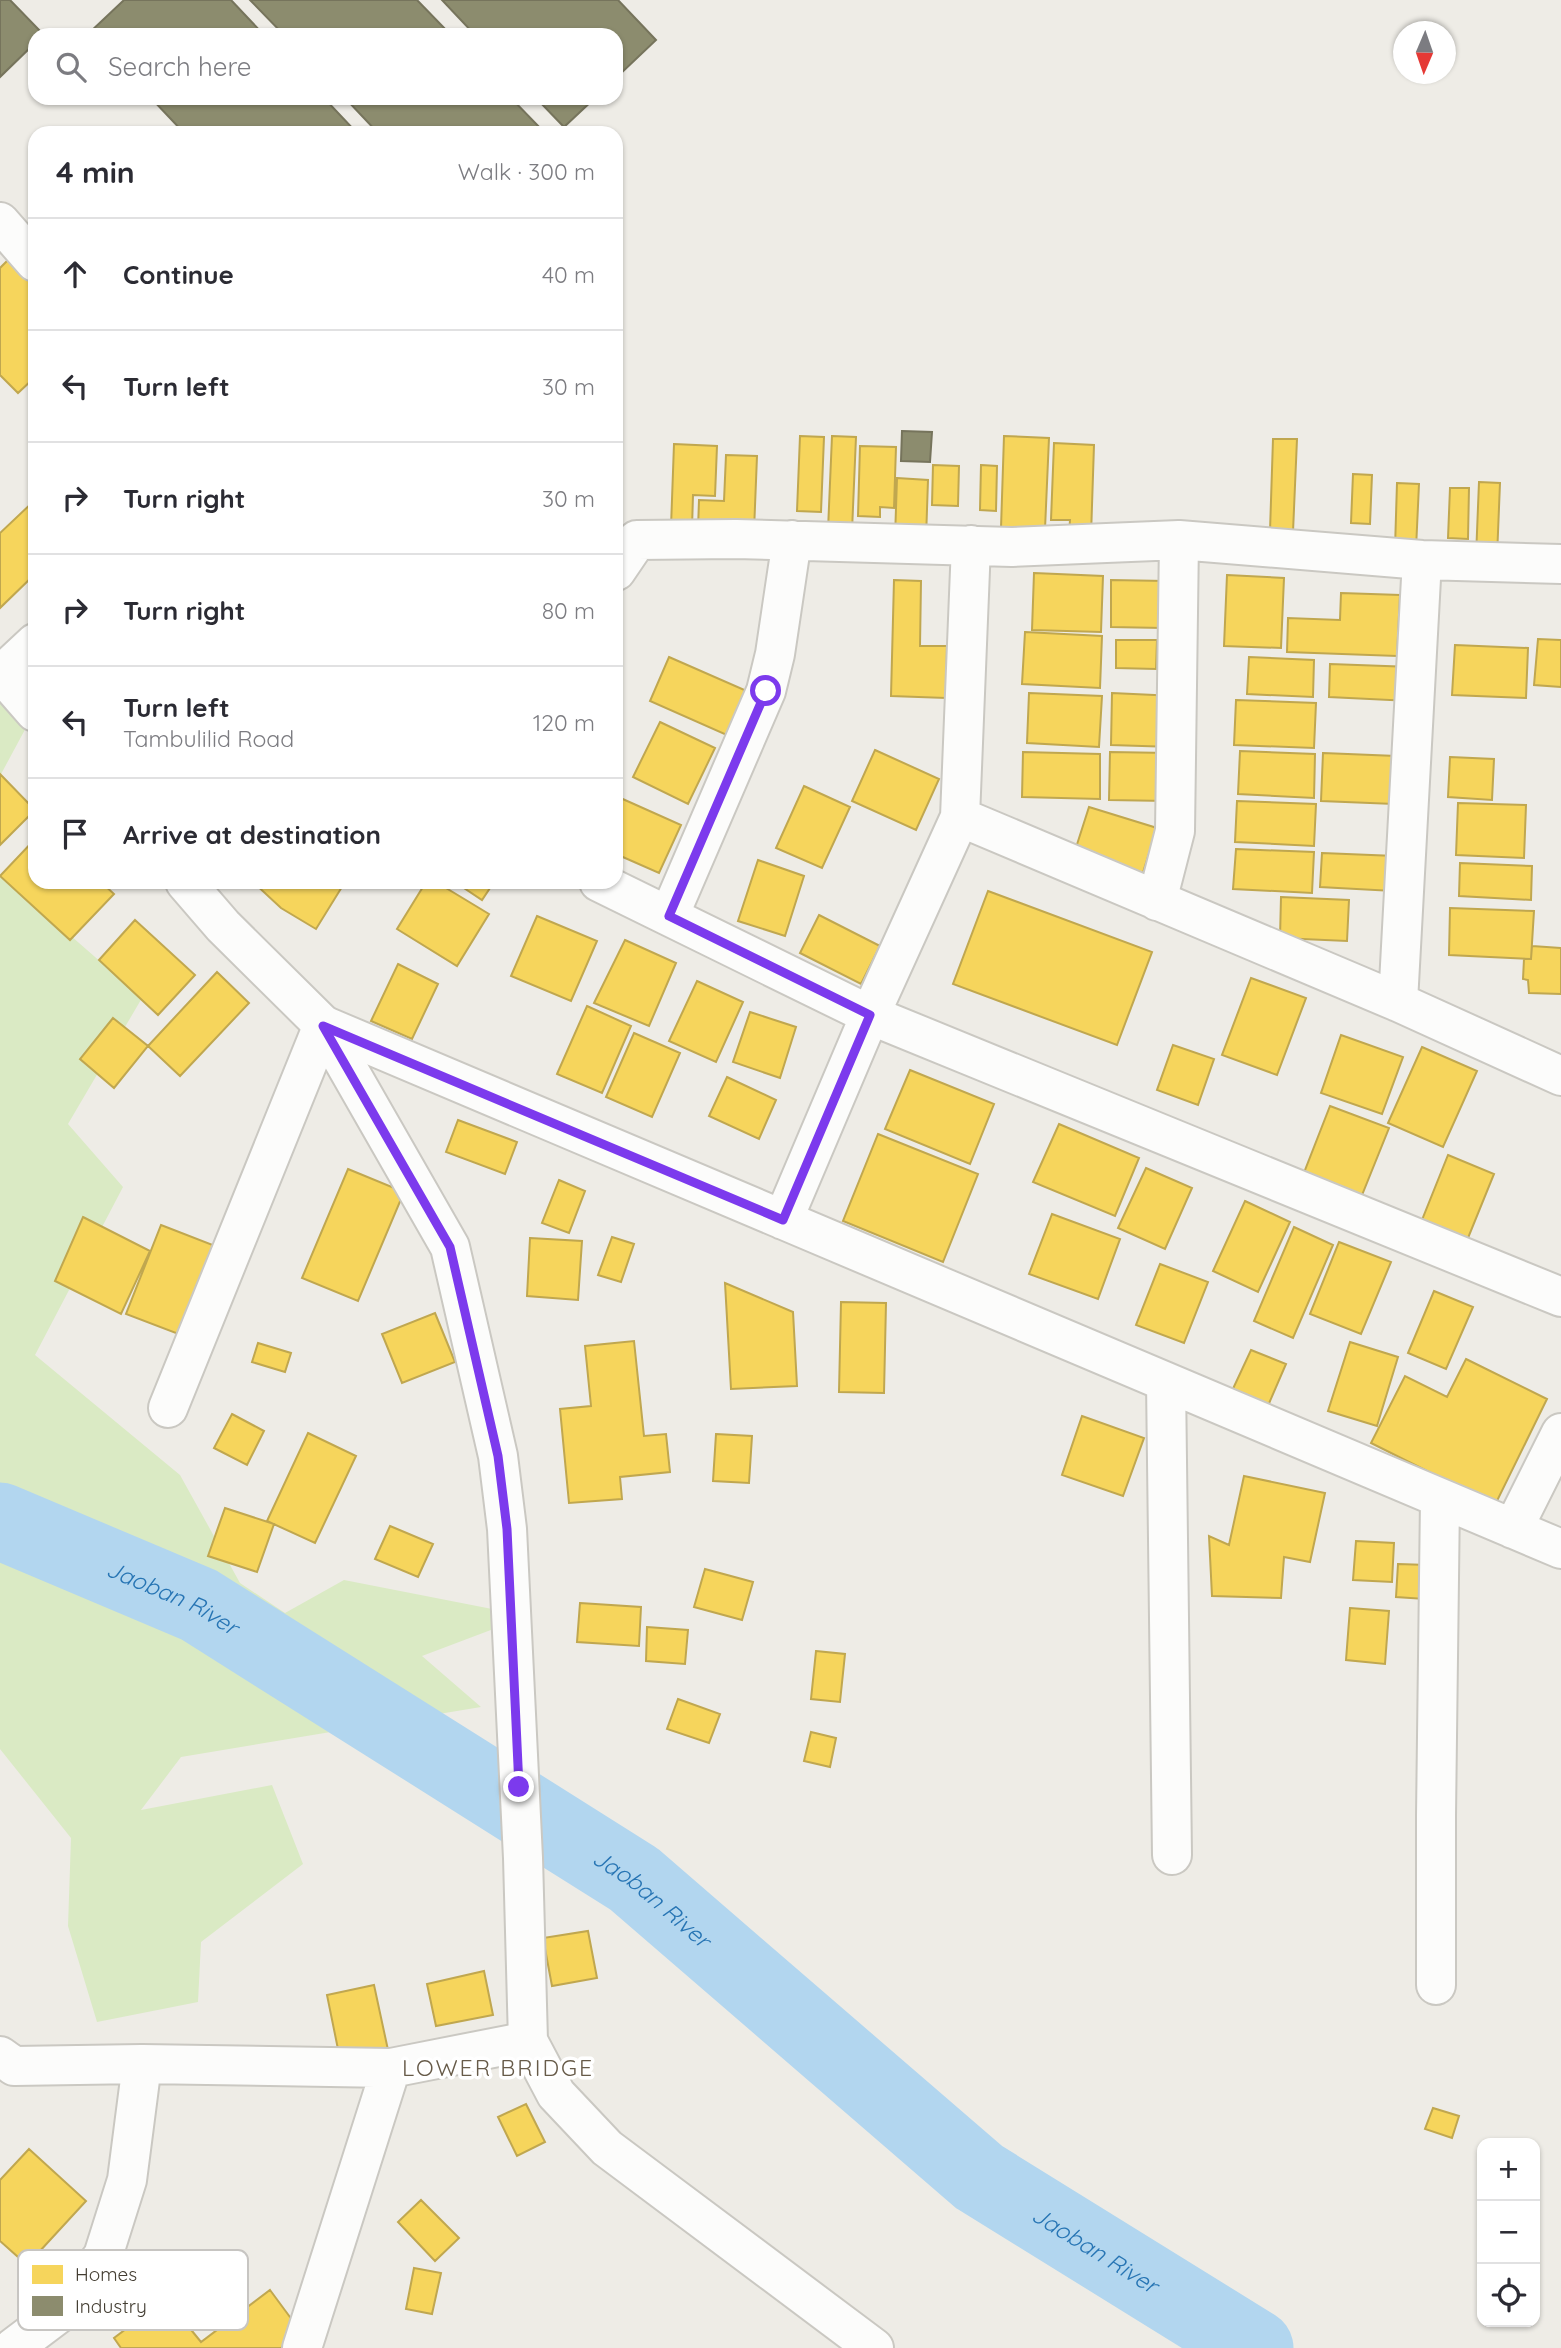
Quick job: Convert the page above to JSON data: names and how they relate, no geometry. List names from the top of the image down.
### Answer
{
  "districts": ["LOWER BRIDGE"],
  "water": ["Jaoban River"],
  "legend": ["Homes", "Industry"],
  "north": "bottom",
  "page": {
    "search": "Search here",
    "heading": ["4 min", "Walk · 300 m"],
    "list": [
      ["Continue", "40 m"],
      ["Turn left", "30 m"],
      ["Turn right", "30 m"],
      ["Turn right", "80 m"],
      ["Turn left", "Tambulilid Road", "120 m"],
      "Arrive at destination"
    ],
    "map_buttons": ["+", "−"]
  }
}
